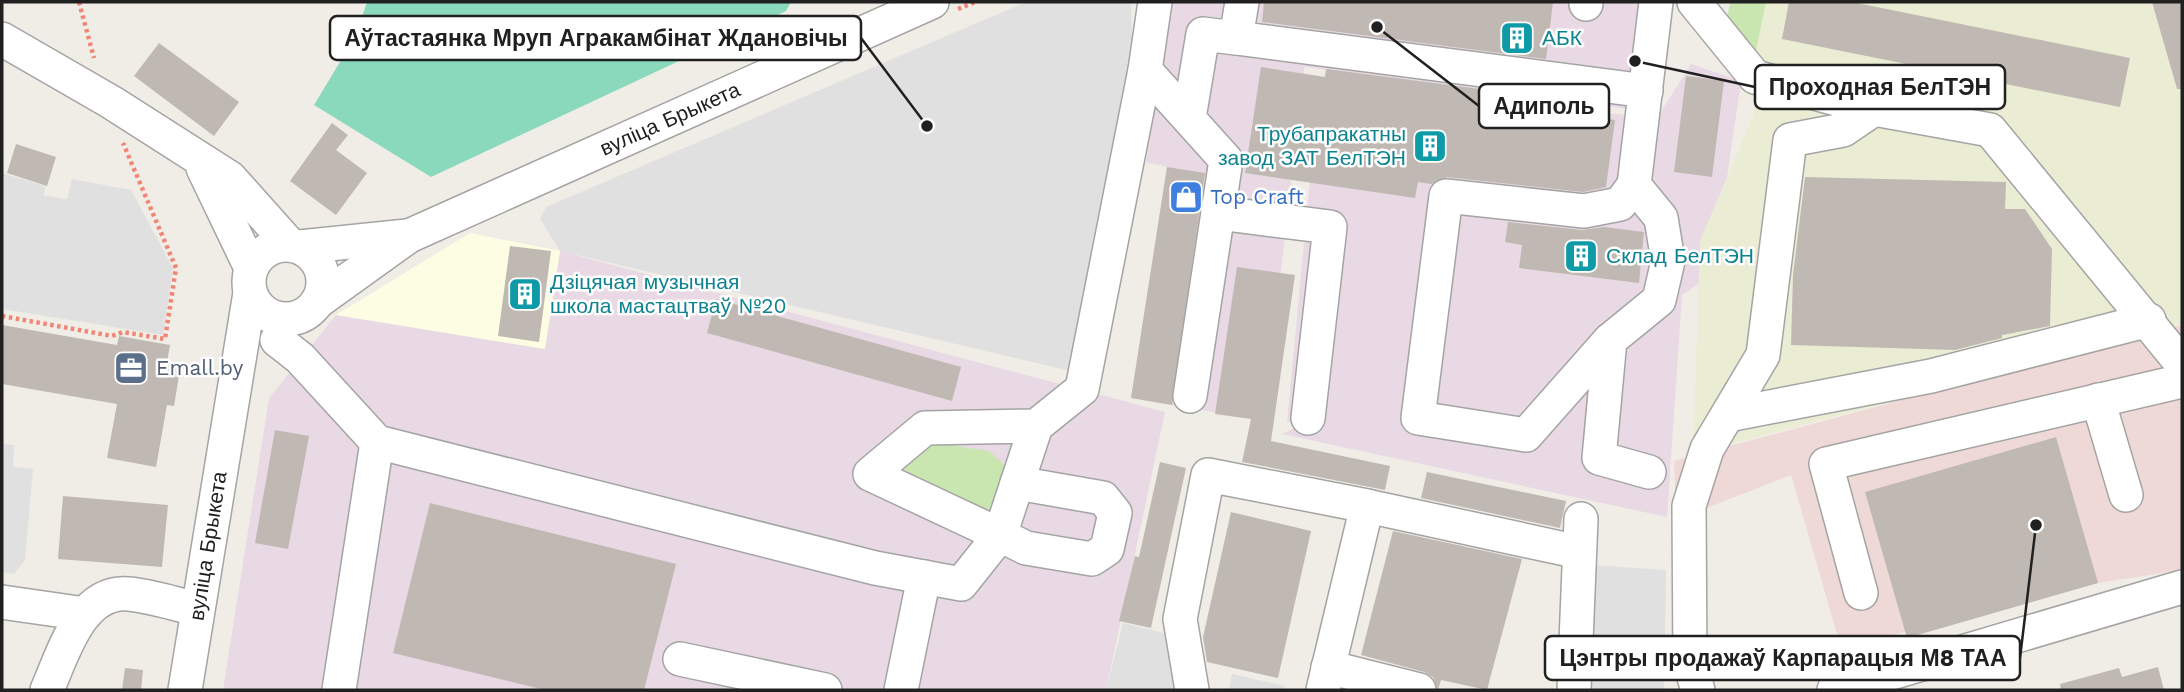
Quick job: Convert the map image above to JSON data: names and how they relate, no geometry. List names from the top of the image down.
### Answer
{
  "streets": {
    "street": ["вуліца Брыкета"]
  },
  "places": {
    "other": [
      "Адиполь",
      "Проходная БелТЭН",
      "Аўтастаянка Мруп Агракамбінат Ждановічы",
      "Цэнтры продажаў Карпарацыя М8 ТАА"
    ],
    "building": [
      "АБК",
      "Трубапракатны завод ЗАТ БелТЭН",
      "Склад БелТЭН",
      "Дзіцячая музычная школа мастацтваў №20"
    ],
    "shop": ["Top Craft"],
    "office": ["Emall.by"]
  }
}
